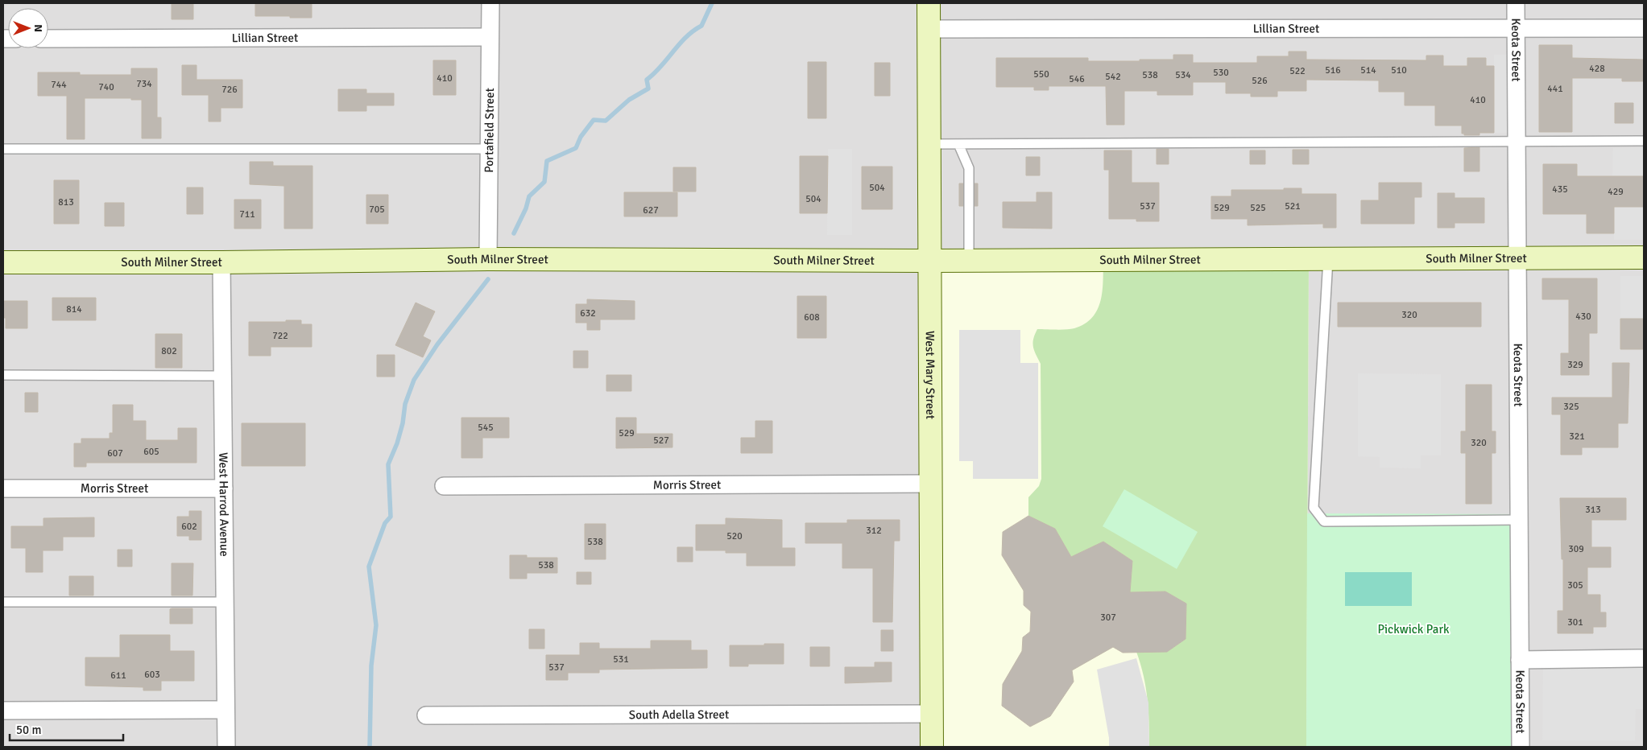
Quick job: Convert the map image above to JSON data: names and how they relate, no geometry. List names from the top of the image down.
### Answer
{
  "streets": {
    "main road": ["South Milner Street", "West Mary Street"],
    "street": [
      "Lillian Street",
      "Keota Street",
      "Portafield Street",
      "Morris Street",
      "West Harrod Avenue",
      "South Adella Street"
    ]
  },
  "crossings": [
    ["Lillian Street", "Keota Street"],
    ["Lillian Street", "Portafield Street"],
    ["Lillian Street", "West Mary Street"],
    ["Keota Street", "South Milner Street"],
    ["Portafield Street", "South Milner Street"],
    ["South Milner Street", "West Mary Street"],
    ["South Milner Street", "West Harrod Avenue"],
    ["West Mary Street", "Morris Street"],
    ["West Mary Street", "South Adella Street"],
    ["Morris Street", "West Harrod Avenue"]
  ],
  "parks": ["Pickwick Park"],
  "house_numbers": [
    "428",
    "516",
    "514",
    "510",
    "522",
    "530",
    "550",
    "538",
    "534",
    "542",
    "410",
    "546",
    "526",
    "734",
    "744",
    "740",
    "441",
    "726",
    "410",
    "504",
    "435",
    "429",
    "504",
    "813",
    "537",
    "521",
    "529",
    "525",
    "705",
    "627",
    "711",
    "814",
    "632",
    "320",
    "430",
    "608",
    "722",
    "802",
    "329",
    "325",
    "545",
    "529",
    "321",
    "527",
    "320",
    "605",
    "607",
    "313",
    "602",
    "312",
    "520",
    "538",
    "309",
    "538",
    "305",
    "307",
    "301",
    "531",
    "537",
    "603",
    "611"
  ],
  "scale_bar": "50 m",
  "north": "right"
}
